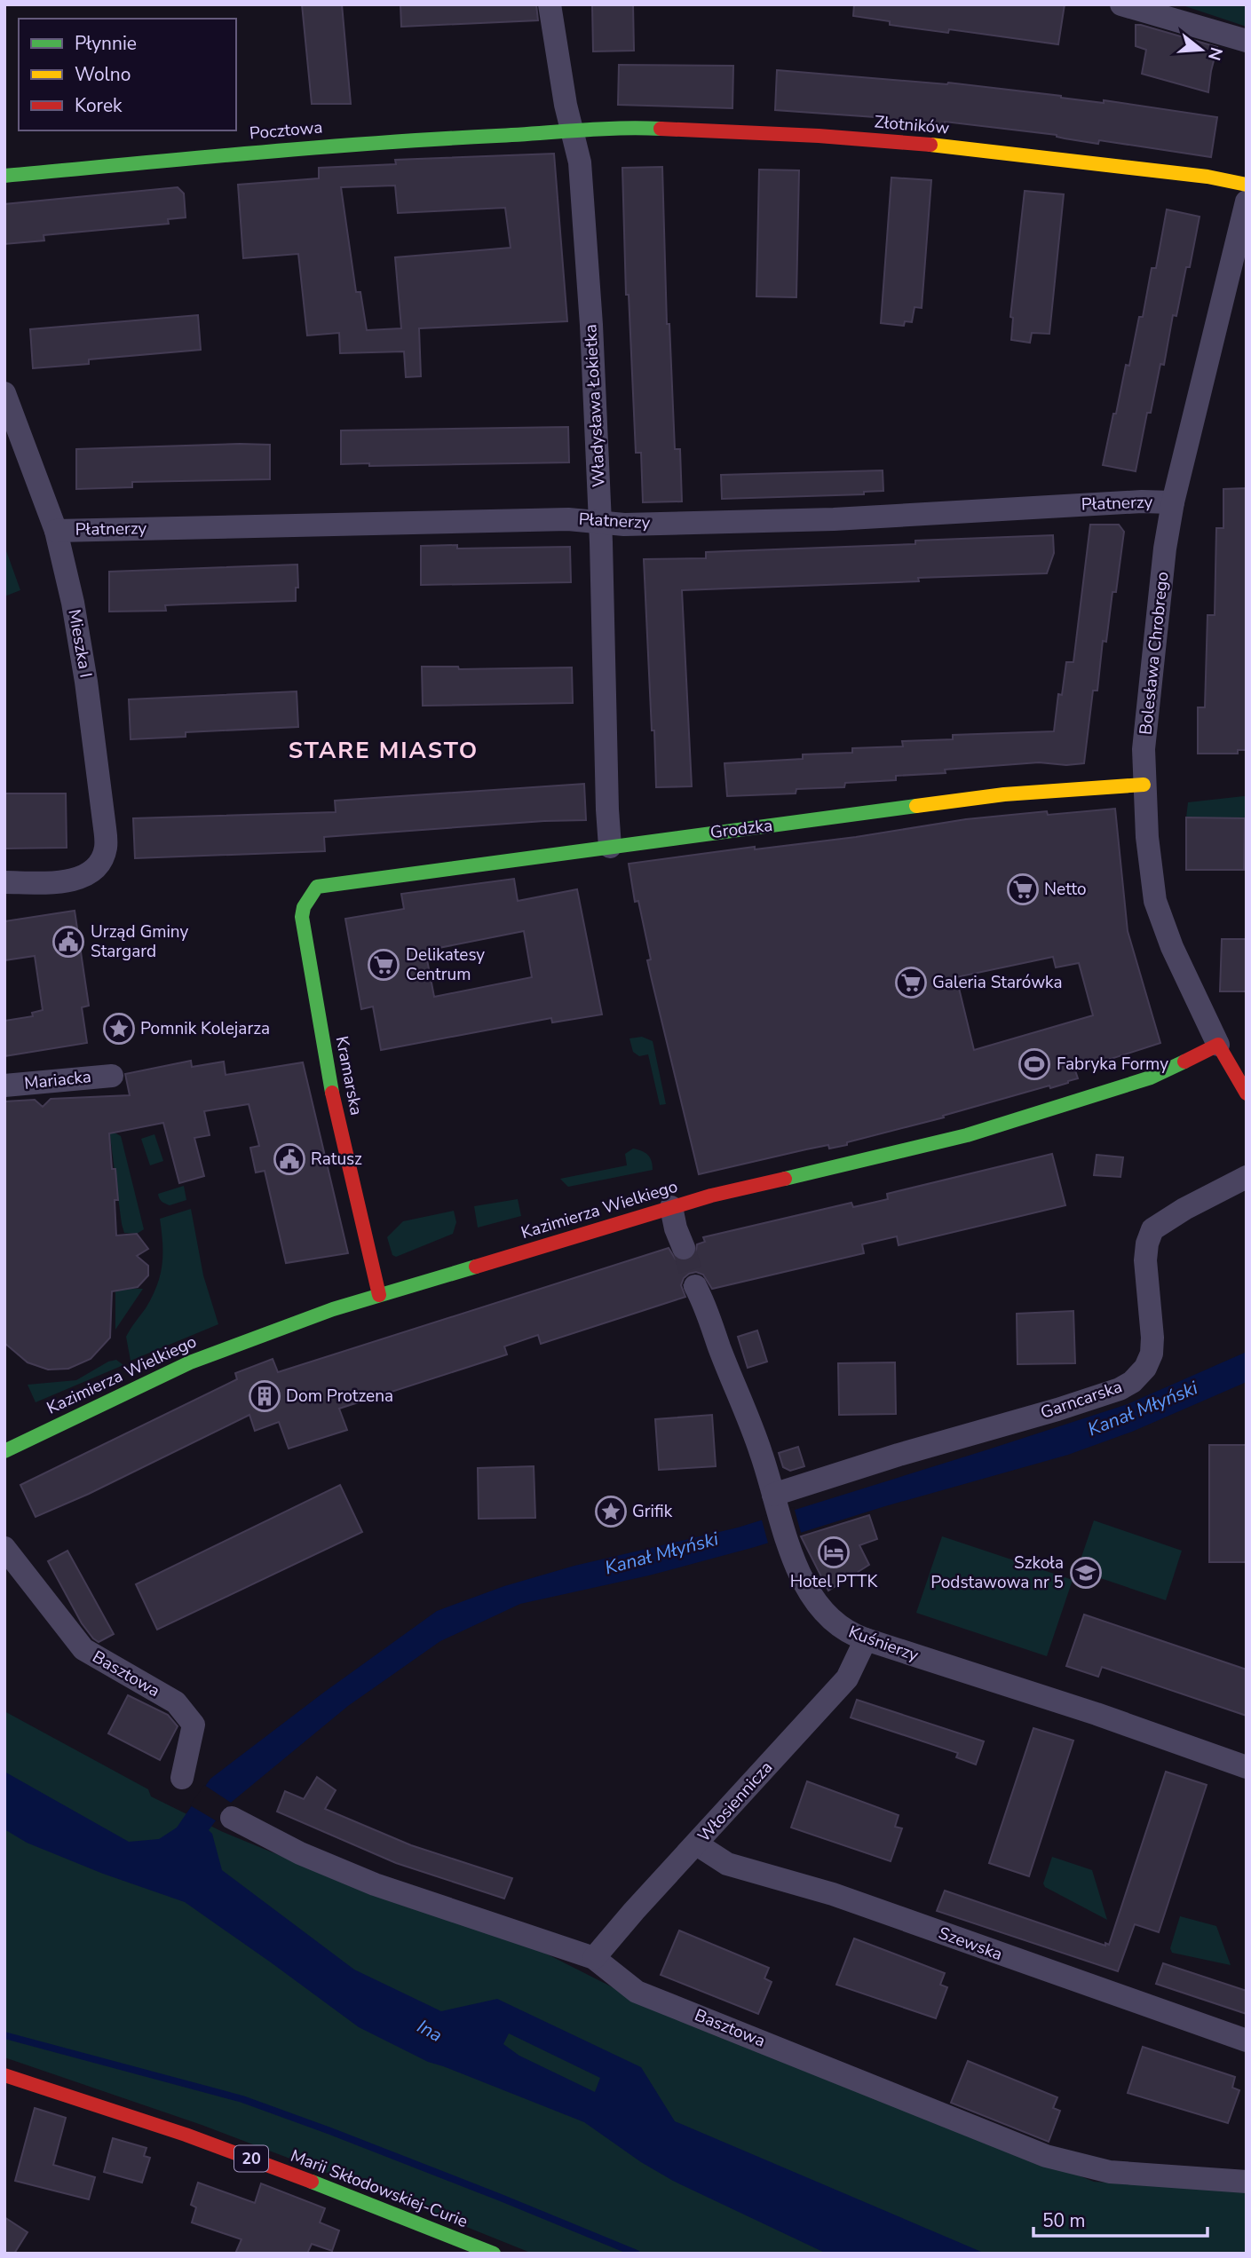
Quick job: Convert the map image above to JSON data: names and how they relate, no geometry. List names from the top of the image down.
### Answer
{
  "streets": {
    "street": [
      "Złotników",
      "Pocztowa",
      "Władysława Łokietka",
      "Płatnerzy",
      "Mieszka I",
      "Bolesława Chrobrego",
      "Grodzka",
      "Kramarska",
      "Mariacka",
      "Kazimierza Wielkiego",
      "Garncarska",
      "Kuśnierzy",
      "Basztowa",
      "Włosiennicza",
      "Szewska",
      "20",
      "Marii Skłodowskiej-Curie"
    ]
  },
  "crossings": [
    ["Złotników", "Pocztowa"],
    ["Złotników", "Władysława Łokietka"],
    ["Pocztowa", "Władysława Łokietka"],
    ["Władysława Łokietka", "Płatnerzy"],
    ["Władysława Łokietka", "Grodzka"],
    ["Płatnerzy", "Mieszka I"],
    ["Płatnerzy", "Bolesława Chrobrego"],
    ["Bolesława Chrobrego", "Grodzka"],
    ["Bolesława Chrobrego", "Kazimierza Wielkiego"],
    ["Grodzka", "Kramarska"],
    ["Kramarska", "Kazimierza Wielkiego"],
    ["Garncarska", "Kuśnierzy"],
    ["Kuśnierzy", "Włosiennicza"],
    ["Basztowa", "Włosiennicza"],
    ["Włosiennicza", "Szewska"]
  ],
  "districts": ["STARE MIASTO"],
  "water": ["Kanał Młyński", "Ina"],
  "places": {
    "supermarket": ["Netto", "Delikatesy Centrum", "Galeria Starówka"],
    "public building": ["Urząd Gminy Stargard", "Ratusz"],
    "place": ["Pomnik Kolejarza", "Grifik"],
    "sports": ["Fabryka Formy"],
    "building": ["Dom Protzena"],
    "hotel": ["Hotel PTTK"],
    "school or university": ["Szkoła Podstawowa nr 5"]
  },
  "legend": ["Płynnie", "Wolno", "Korek"],
  "scale_bar": "50 m",
  "north": "right"
}
